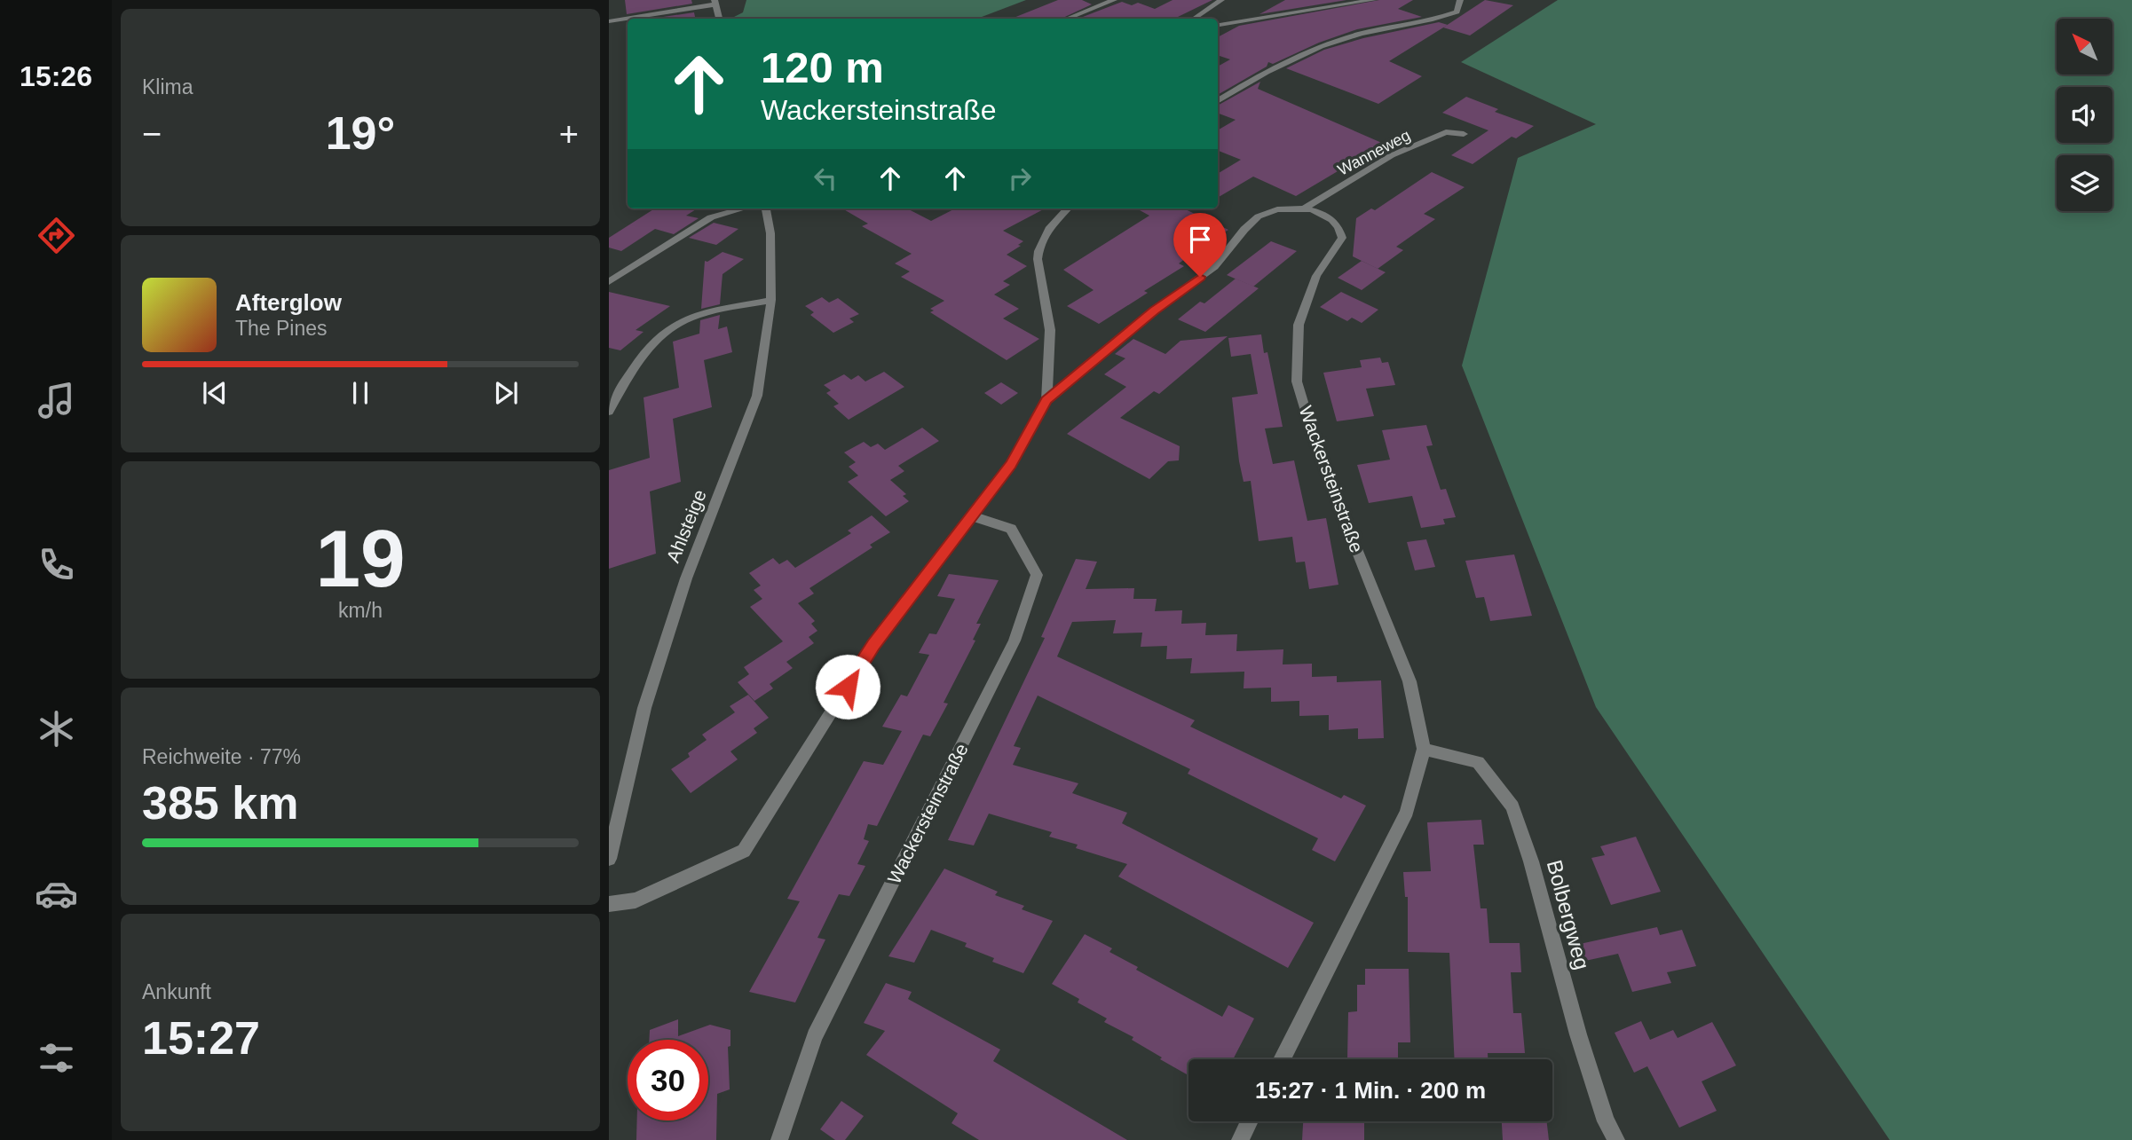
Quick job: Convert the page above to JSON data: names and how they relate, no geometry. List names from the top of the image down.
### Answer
{
  "streets": {
    "street": [
      "Wanneweg",
      "Wackersteinstraße",
      "Ahlsteige",
      "Bolbergweg"
    ]
  },
  "crossings": [
    ["Wanneweg", "Wackersteinstraße"],
    ["Wackersteinstraße", "Bolbergweg"]
  ],
  "north": "top left",
  "page": {
    "tabs": "15:26",
    "tile": [
      "Klima",
      ["19", "km/h"],
      ["Reichweite · 77%", "385 km"],
      ["Ankunft", "15:27"]
    ],
    "turn": ["120 m", "Wackersteinstraße"],
    "heat": ["−", "19°", "+"],
    "song": ["Afterglow", "The Pines"],
    "limit": "30",
    "trip": "15:27 · 1 Min. · 200 m"
  }
}
